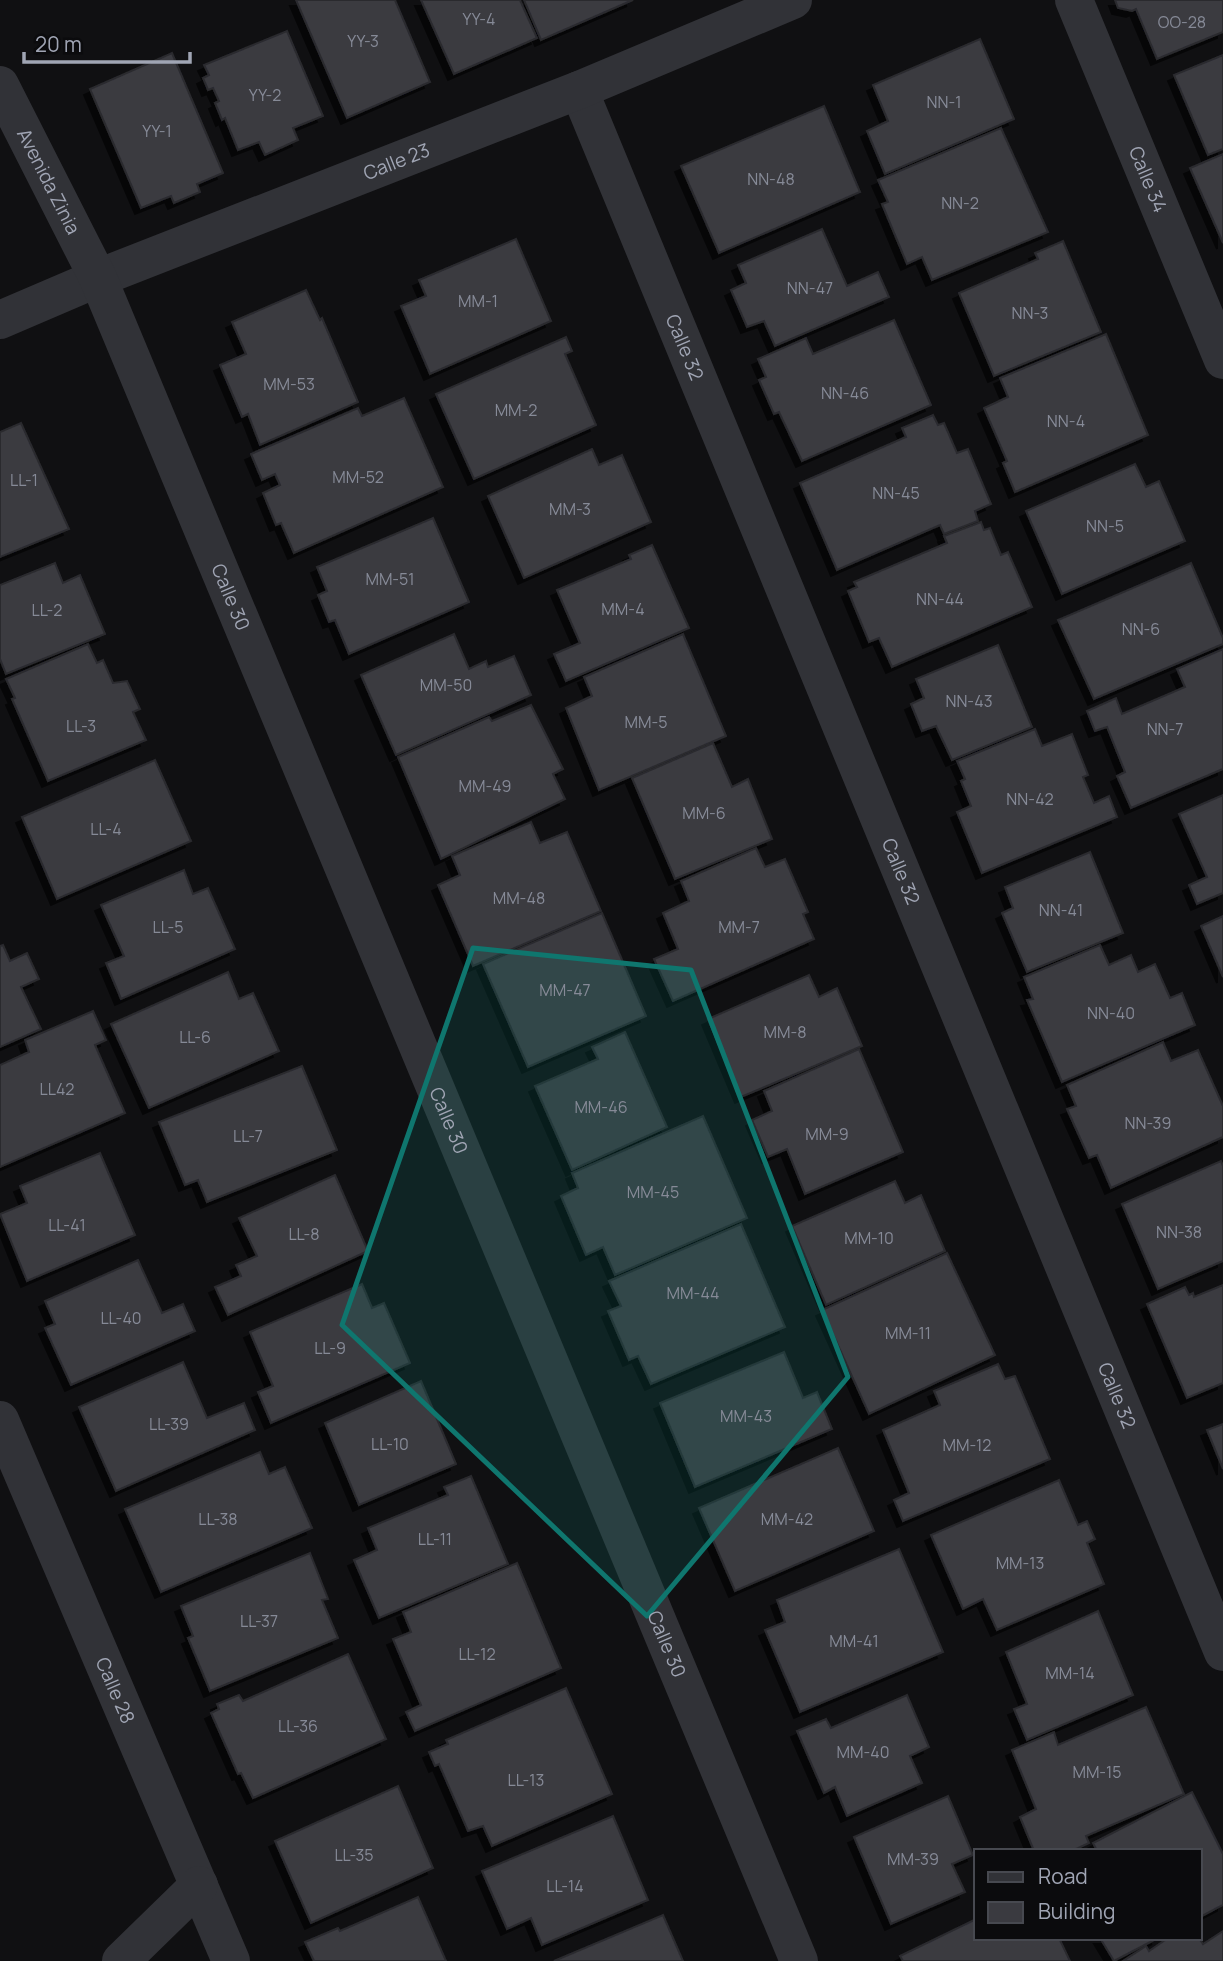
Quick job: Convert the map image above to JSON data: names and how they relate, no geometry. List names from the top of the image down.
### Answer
{
  "streets": {
    "street": [
      "Calle 23",
      "Calle 34",
      "Avenida Zinia",
      "Calle 32",
      "Calle 30",
      "Calle 28"
    ]
  },
  "crossings": [
    ["Calle 23", "Avenida Zinia"],
    ["Calle 23", "Calle 32"],
    ["Calle 23", "Calle 30"],
    ["Avenida Zinia", "Calle 30"]
  ],
  "house_numbers": [
    "YY-4",
    "OO-28",
    "YY-3",
    "YY-2",
    "NN-1",
    "YY-1",
    "NN-48",
    "NN-2",
    "NN-47",
    "MM-1",
    "NN-3",
    "MM-53",
    "NN-46",
    "MM-2",
    "NN-4",
    "MM-52",
    "LL-1",
    "NN-45",
    "MM-3",
    "NN-5",
    "MM-51",
    "NN-44",
    "MM-4",
    "LL-2",
    "NN-6",
    "MM-50",
    "NN-43",
    "MM-5",
    "LL-3",
    "NN-7",
    "MM-49",
    "NN-42",
    "MM-6",
    "LL-4",
    "MM-48",
    "NN-41",
    "LL-5",
    "MM-7",
    "MM-47",
    "NN-40",
    "MM-8",
    "LL-6",
    "LL42",
    "MM-46",
    "NN-39",
    "MM-9",
    "LL-7",
    "MM-45",
    "LL-41",
    "NN-38",
    "LL-8",
    "MM-10",
    "MM-44",
    "LL-40",
    "MM-11",
    "LL-9",
    "MM-43",
    "LL-39",
    "LL-10",
    "MM-12",
    "LL-38",
    "MM-42",
    "LL-11",
    "MM-13",
    "LL-37",
    "MM-41",
    "LL-12",
    "MM-14",
    "LL-36",
    "MM-40",
    "MM-15",
    "LL-13",
    "LL-35",
    "MM-39",
    "LL-14"
  ],
  "legend": ["Road", "Building"],
  "scale_bar": "20 m"
}
